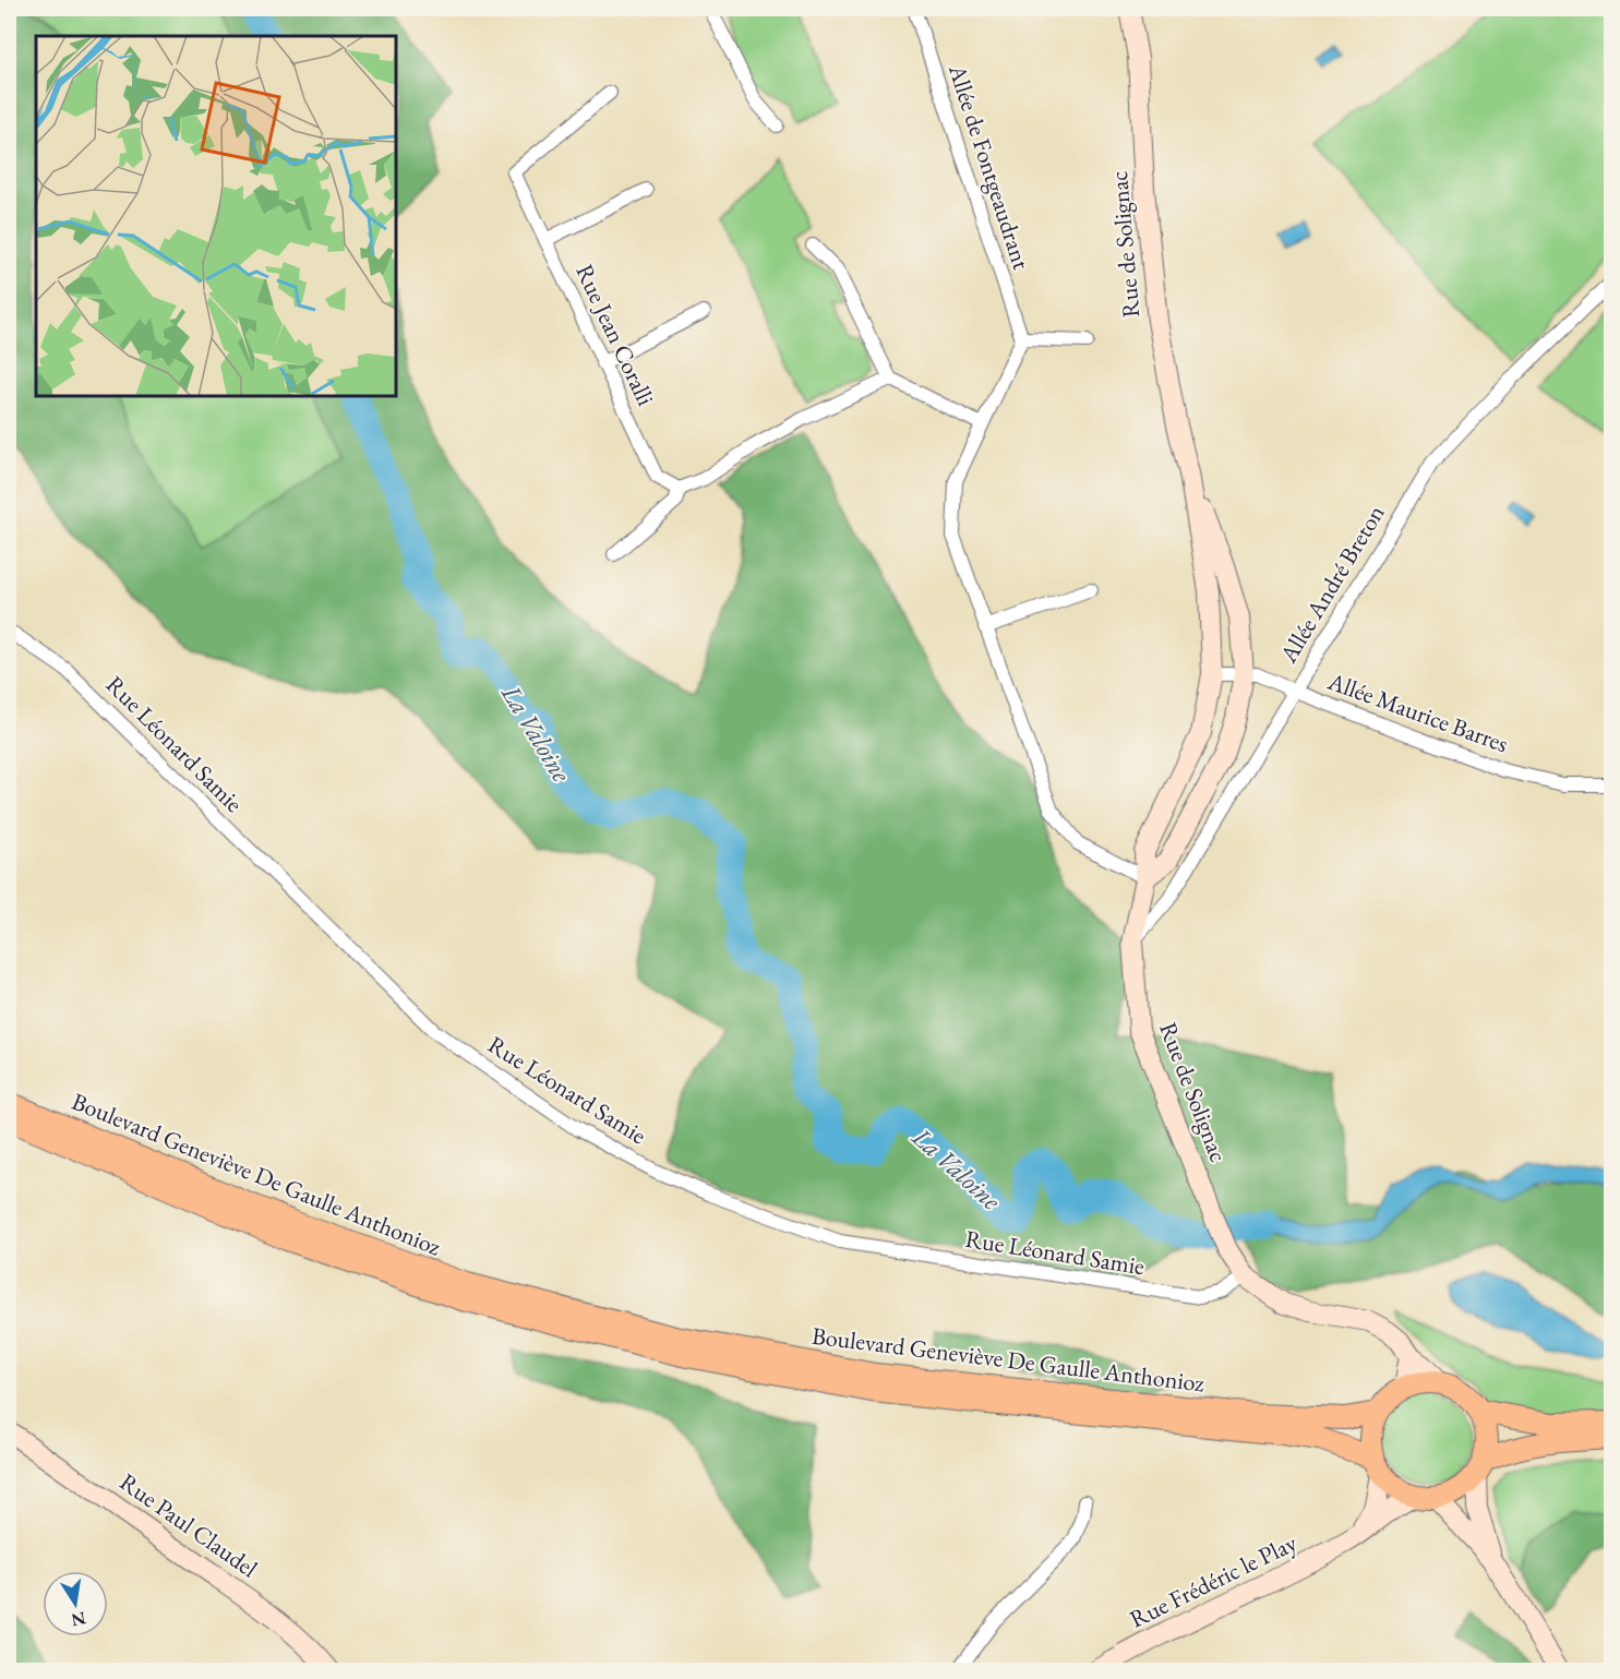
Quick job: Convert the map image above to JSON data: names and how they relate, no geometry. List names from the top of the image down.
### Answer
{
  "streets": {
    "main road": ["Boulevard Geneviève De Gaulle Anthonioz"],
    "street": [
      "Allée de Fontgeaudrant",
      "Rue de Solignac",
      "Rue Jean Coralli",
      "Allée André Breton",
      "Allée Maurice Barres",
      "Rue Léonard Samie",
      "Rue Paul Claudel",
      "Rue Frédéric le Play"
    ]
  },
  "crossings": [
    ["Rue de Solignac", "Allée André Breton"],
    ["Rue de Solignac", "Allée Maurice Barres"],
    ["Rue de Solignac", "Rue Léonard Samie"],
    ["Allée André Breton", "Allée Maurice Barres"],
    ["Boulevard Geneviève De Gaulle Anthonioz", "Rue Frédéric le Play"]
  ],
  "water": ["La Valoine"],
  "north": "bottom"
}
